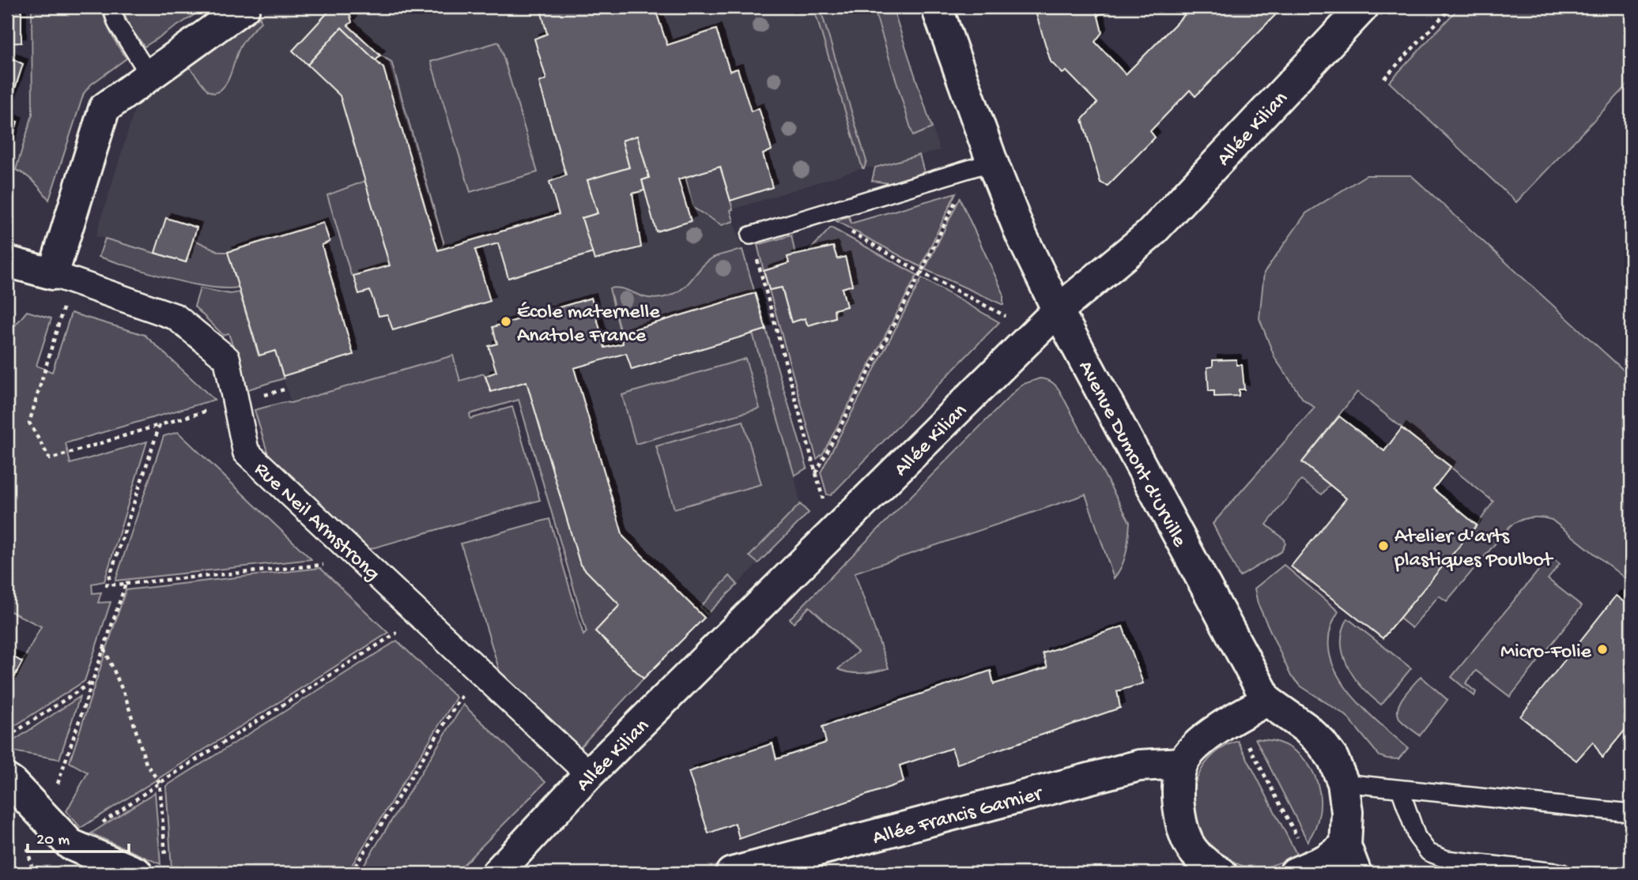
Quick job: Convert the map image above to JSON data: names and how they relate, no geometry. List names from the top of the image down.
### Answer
{
  "streets": {
    "street": [
      "Allée Kilian",
      "Avenue Dumont d'Urville",
      "Rue Neil Armstrong",
      "Allée Francis Garnier"
    ]
  },
  "crossings": [
    ["Allée Kilian", "Avenue Dumont d'Urville"],
    ["Allée Kilian", "Rue Neil Armstrong"]
  ],
  "places": ["École maternelle Anatole France", "Atelier d'arts plastiques Poulbot", "Micro-Folie"],
  "scale_bar": "20 m"
}
